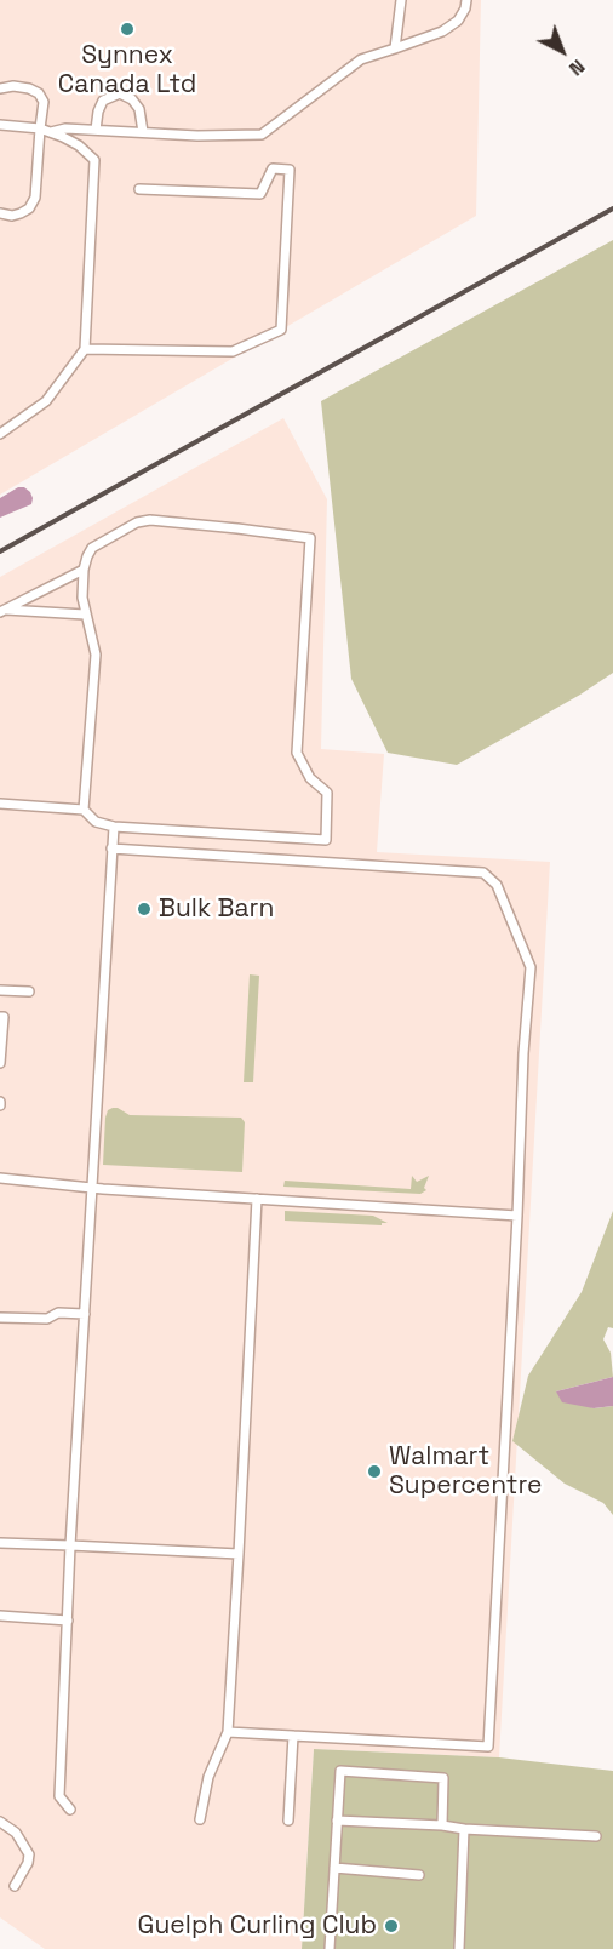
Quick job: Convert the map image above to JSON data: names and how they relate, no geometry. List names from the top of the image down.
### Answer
{
  "places": [
    "Synnex Canada Ltd",
    "Bulk Barn",
    "Walmart Supercentre",
    "Guelph Curling Club"
  ],
  "north": "bottom right"
}
